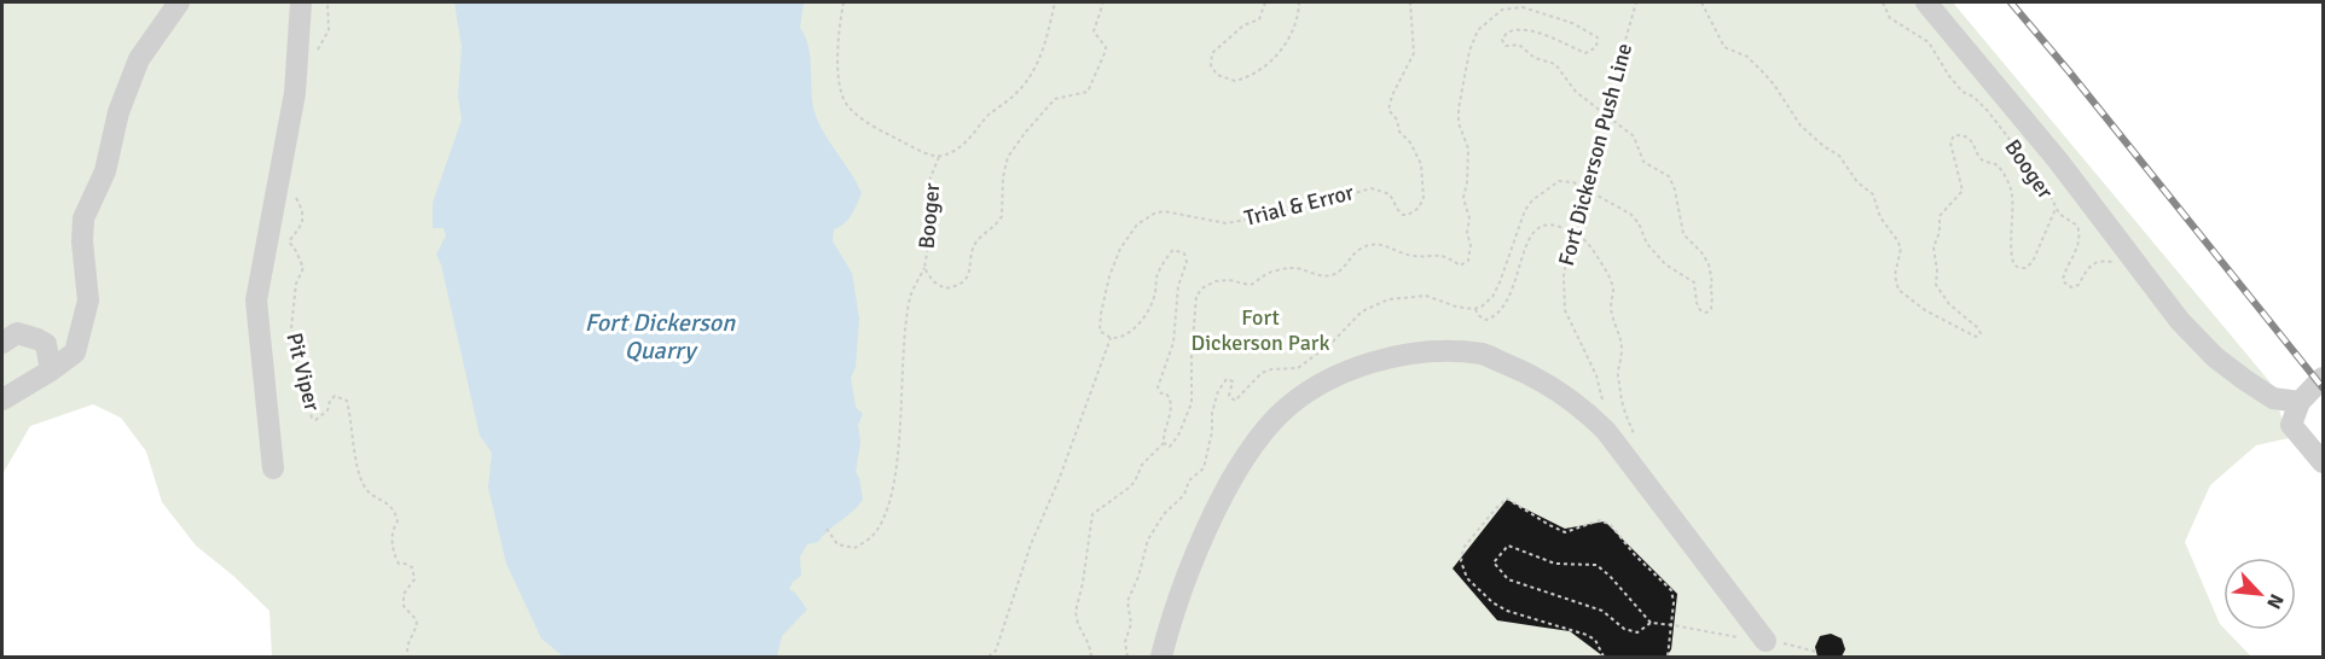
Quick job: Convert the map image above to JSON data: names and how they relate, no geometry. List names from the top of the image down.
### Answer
{
  "streets": {
    "path": [
      "Fort Dickerson Push Line",
      "Booger",
      "Trial & Error",
      "Pit Viper"
    ]
  },
  "water": ["Fort Dickerson Quarry"],
  "parks": ["Fort Dickerson Park"],
  "north": "bottom right"
}
